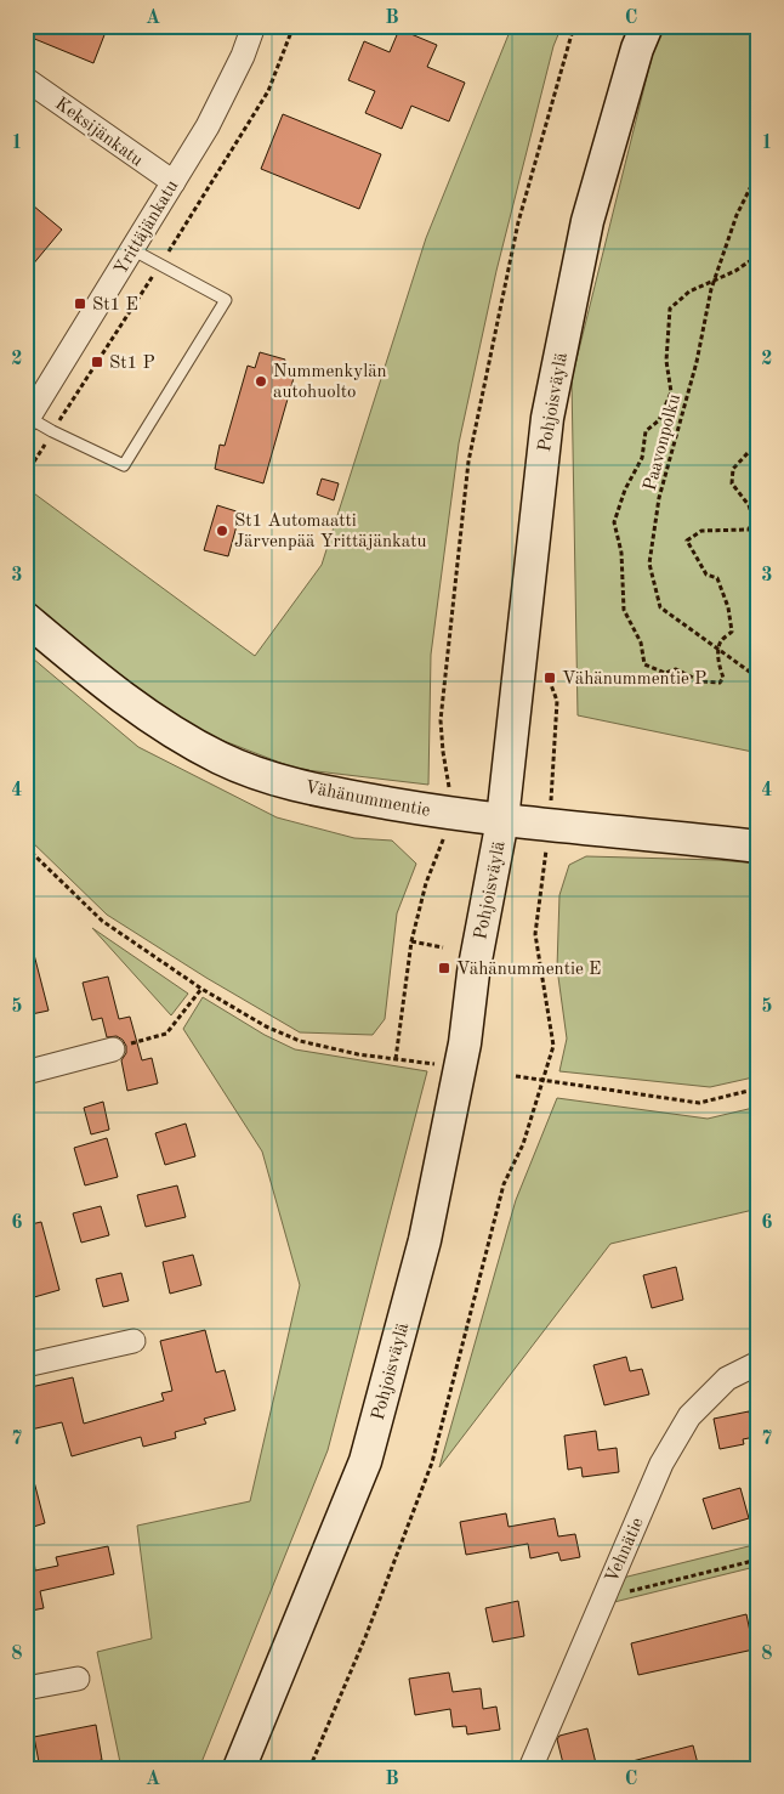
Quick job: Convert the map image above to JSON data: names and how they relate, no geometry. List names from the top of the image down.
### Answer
{
  "streets": {
    "main road": ["Pohjoisväylä", "Vähänummentie"],
    "street": ["Keksijänkatu", "Yrittäjänkatu", "Vehnätie"],
    "path": ["Paavonpolku"]
  },
  "crossings": [
    ["Keksijänkatu", "Yrittäjänkatu"],
    ["Pohjoisväylä", "Vähänummentie"]
  ],
  "places": {
    "transit": [
      "St1 E",
      "St1 P",
      "Vähänummentie P",
      "Vähänummentie E"
    ],
    "other": ["Nummenkylän autohuolto", "St1 Automaatti Järvenpää Yrittäjänkatu"]
  },
  "grid": {
    "columns": ["A", "B", "C"],
    "rows": [
      "1",
      "2",
      "3",
      "4",
      "5",
      "6",
      "7",
      "8"
    ]
  }
}
